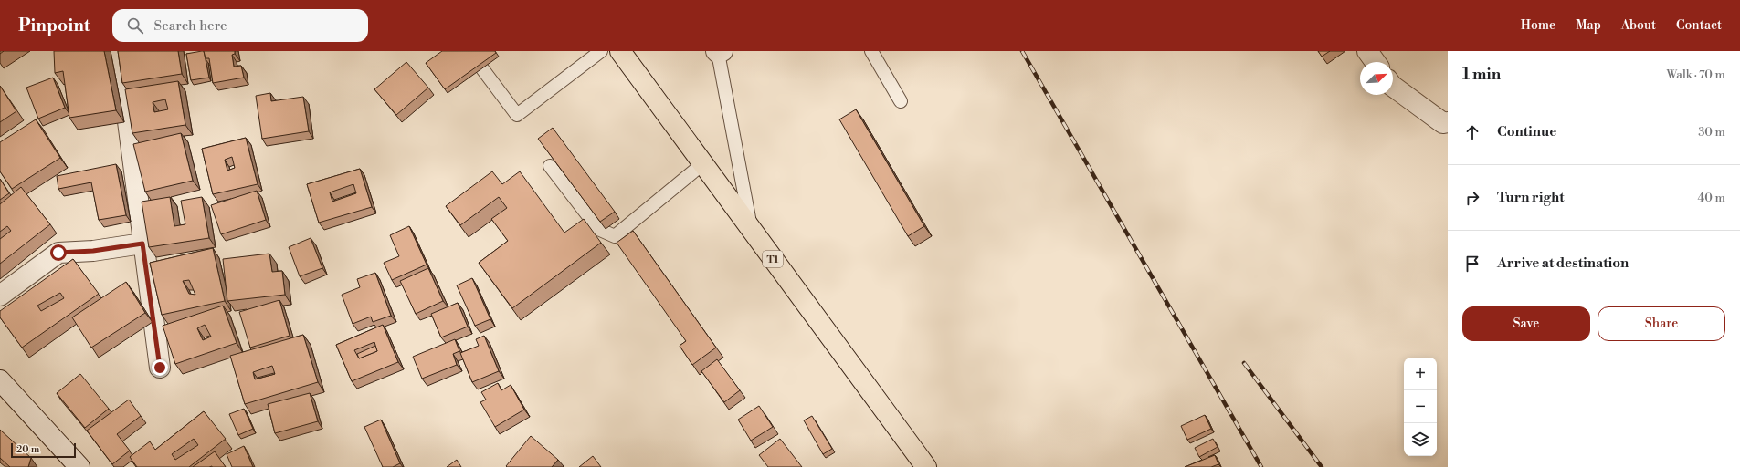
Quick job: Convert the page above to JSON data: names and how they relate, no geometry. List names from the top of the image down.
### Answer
{
  "streets": {
    "highway": ["T1"]
  },
  "scale_bar": "20 m",
  "north": "top right",
  "page": {
    "header": "Pinpoint",
    "search": "Search here",
    "nav": [
      "Home",
      "Map",
      "About",
      "Contact"
    ],
    "heading": ["1 min", "Walk · 70 m"],
    "list": [
      ["Continue", "30 m"],
      ["Turn right", "40 m"],
      "Arrive at destination"
    ],
    "buttons": ["Save", "Share"],
    "map_buttons": ["+", "−"],
    "scale": "20 m"
  }
}
